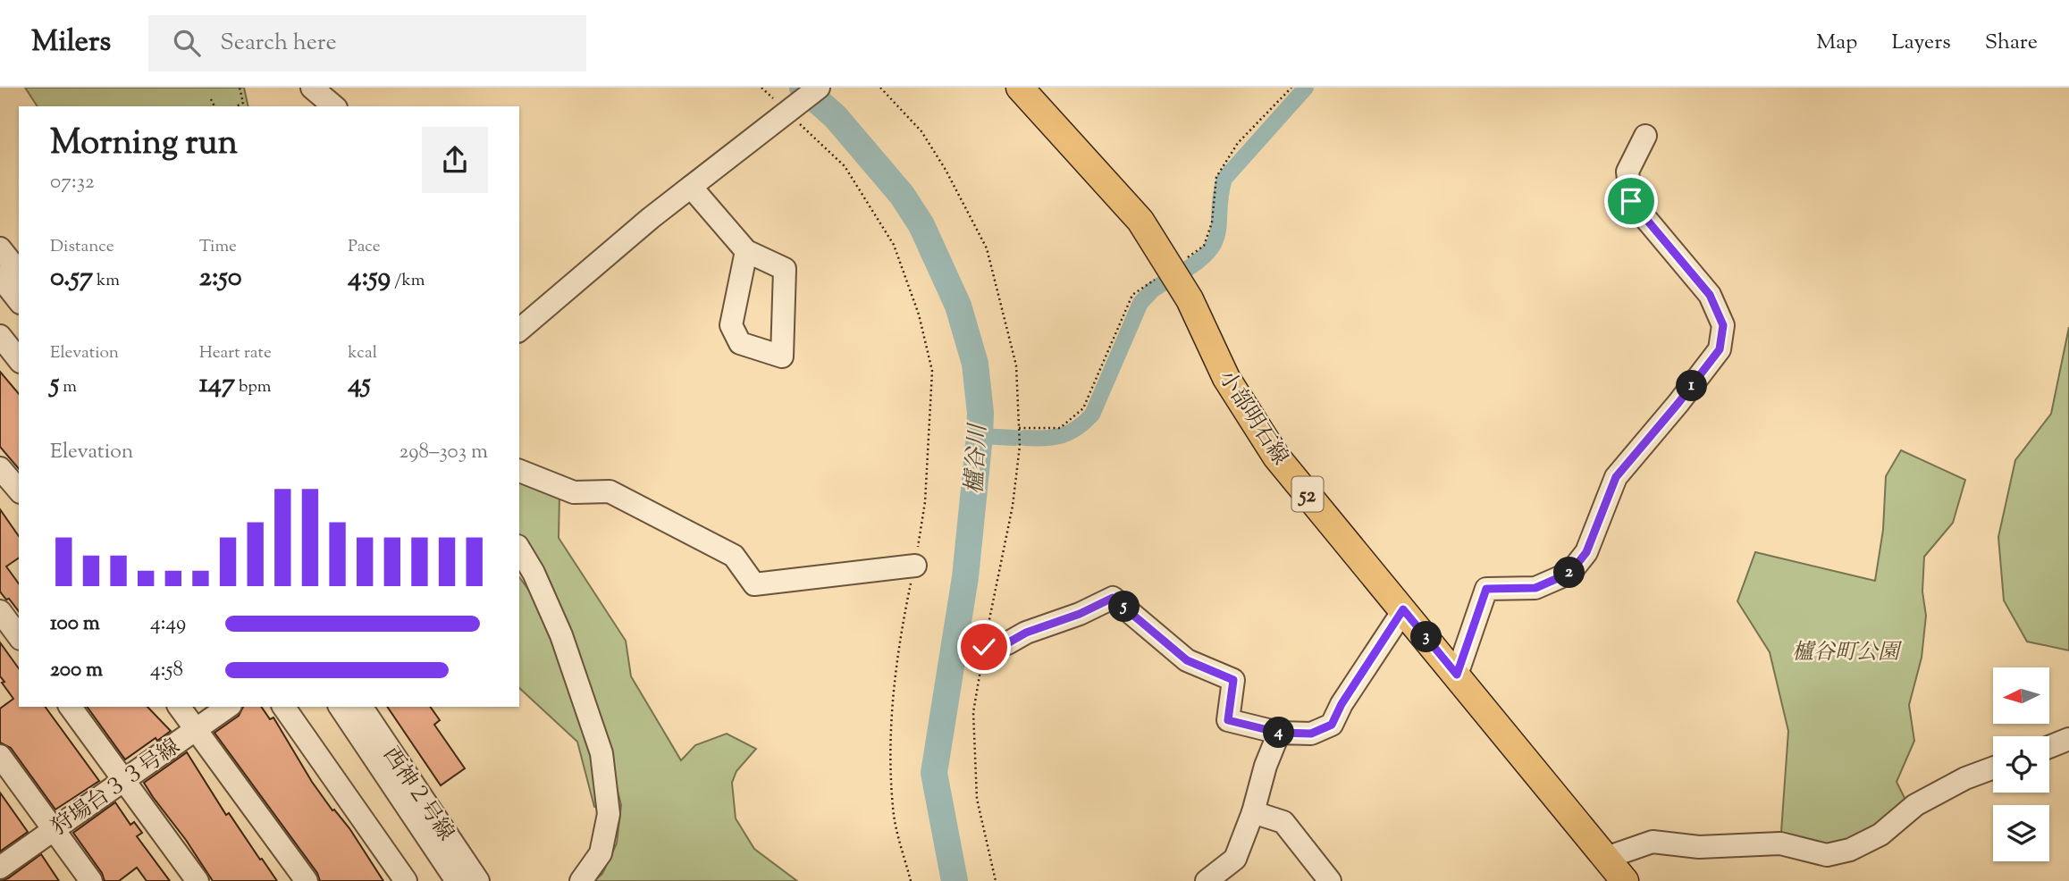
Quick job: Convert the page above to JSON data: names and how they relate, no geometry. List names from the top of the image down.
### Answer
{
  "streets": {
    "main road": ["小部明石線", "52"],
    "street": ["狩場台３３号線", "西神２号線"]
  },
  "water": ["櫨谷川"],
  "parks": ["櫨谷町公園"],
  "north": "left",
  "page": {
    "header": "Milers",
    "search": "Search here",
    "nav": ["Map", "Layers", "Share"],
    "heading": ["Morning run", "07:32"],
    "stats": [
      ["Distance", "0.57 km"],
      ["Time", "2:50"],
      ["Pace", "4:59 /km"],
      ["Elevation", "5 m"],
      ["Heart rate", "147 bpm"],
      ["kcal", "45"]
    ],
    "pins": [
      "1",
      "2",
      "5",
      "3",
      "4"
    ],
    "chart": ["Elevation", "298–303 m"],
    "list": [
      {
        "name": "100 m",
        "note": "4:49"
      },
      {
        "name": "200 m",
        "note": "4:58"
      }
    ]
  }
}
